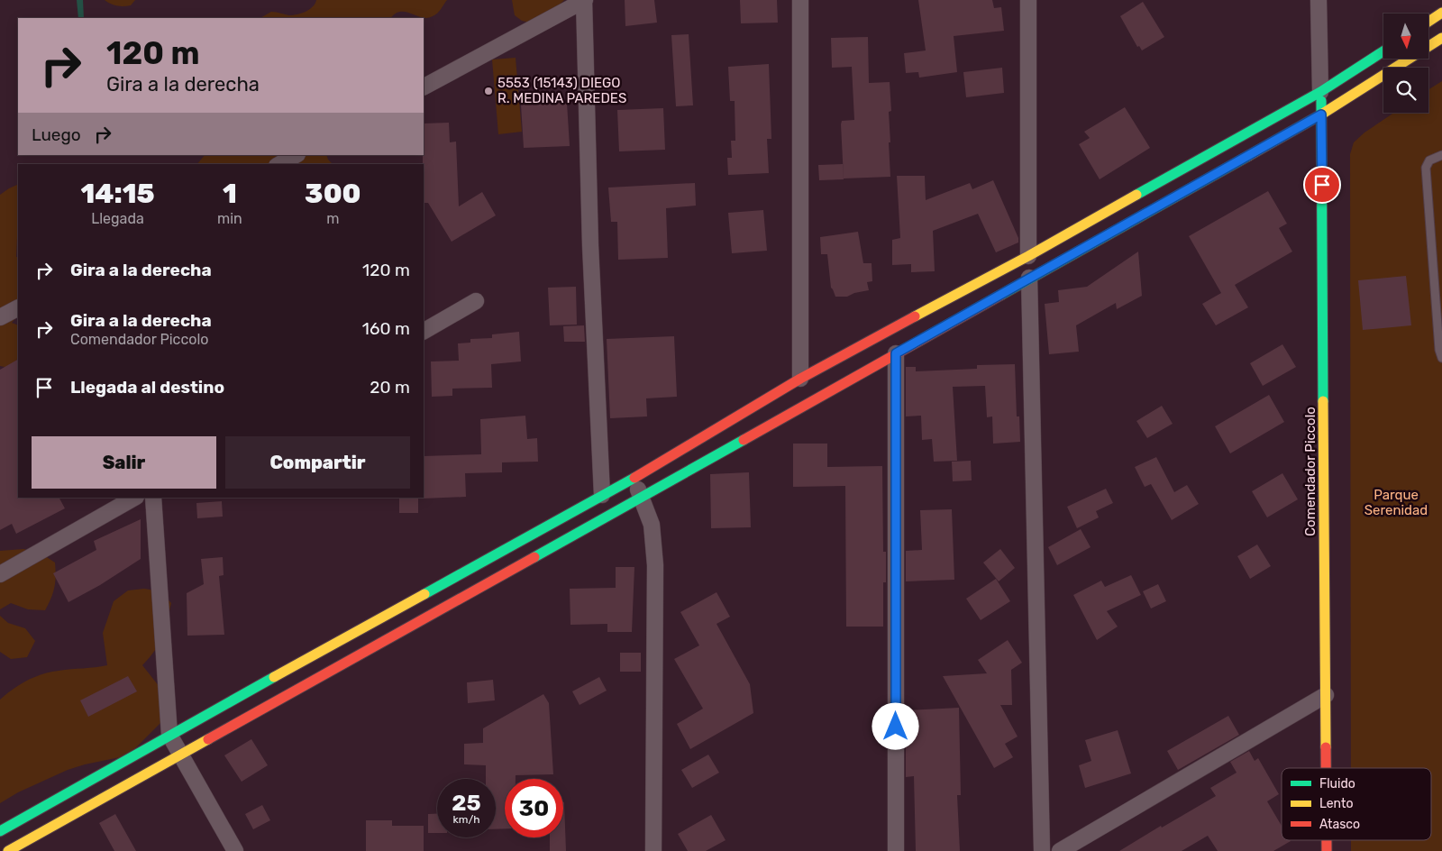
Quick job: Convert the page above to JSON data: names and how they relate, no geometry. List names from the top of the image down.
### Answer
{
  "streets": {
    "main road": ["Comendador Piccolo"]
  },
  "parks": ["Parque Serenidad"],
  "places": ["5553 (15143) DIEGO R. MEDINA PAREDES"],
  "legend": ["Fluido", "Lento", "Atasco"],
  "north": "bottom",
  "page": {
    "turn": ["120 m", "Gira a la derecha"],
    "then": "Luego",
    "eta": [
      "14:15",
      "Llegada",
      "1",
      "min",
      "300",
      "m"
    ],
    "list": [
      {
        "name": "Gira a la derecha",
        "value": "120 m"
      },
      {
        "name": "Gira a la derecha",
        "note": "Comendador Piccolo",
        "value": "160 m"
      },
      {
        "name": "Llegada al destino",
        "value": "20 m"
      }
    ],
    "buttons": ["Salir", "Compartir"],
    "speed": "25 km/h",
    "limit": "30"
  }
}
